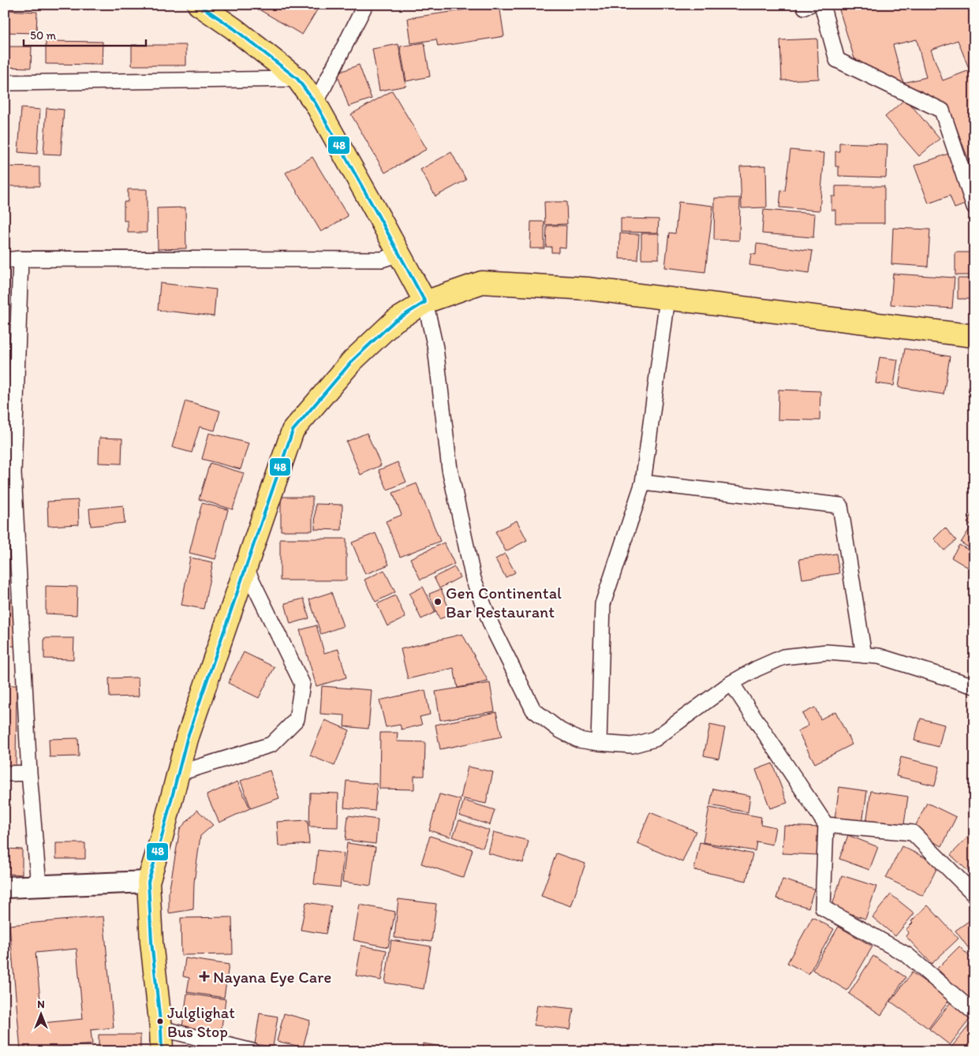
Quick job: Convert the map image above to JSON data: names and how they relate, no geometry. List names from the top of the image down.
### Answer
{
  "places": {
    "other": ["Gen Continental Bar Restaurant", "Julglighat Bus Stop"],
    "health": ["Nayana Eye Care"]
  },
  "lines": ["transit line 48"],
  "scale_bar": "50 m",
  "north": "top"
}
